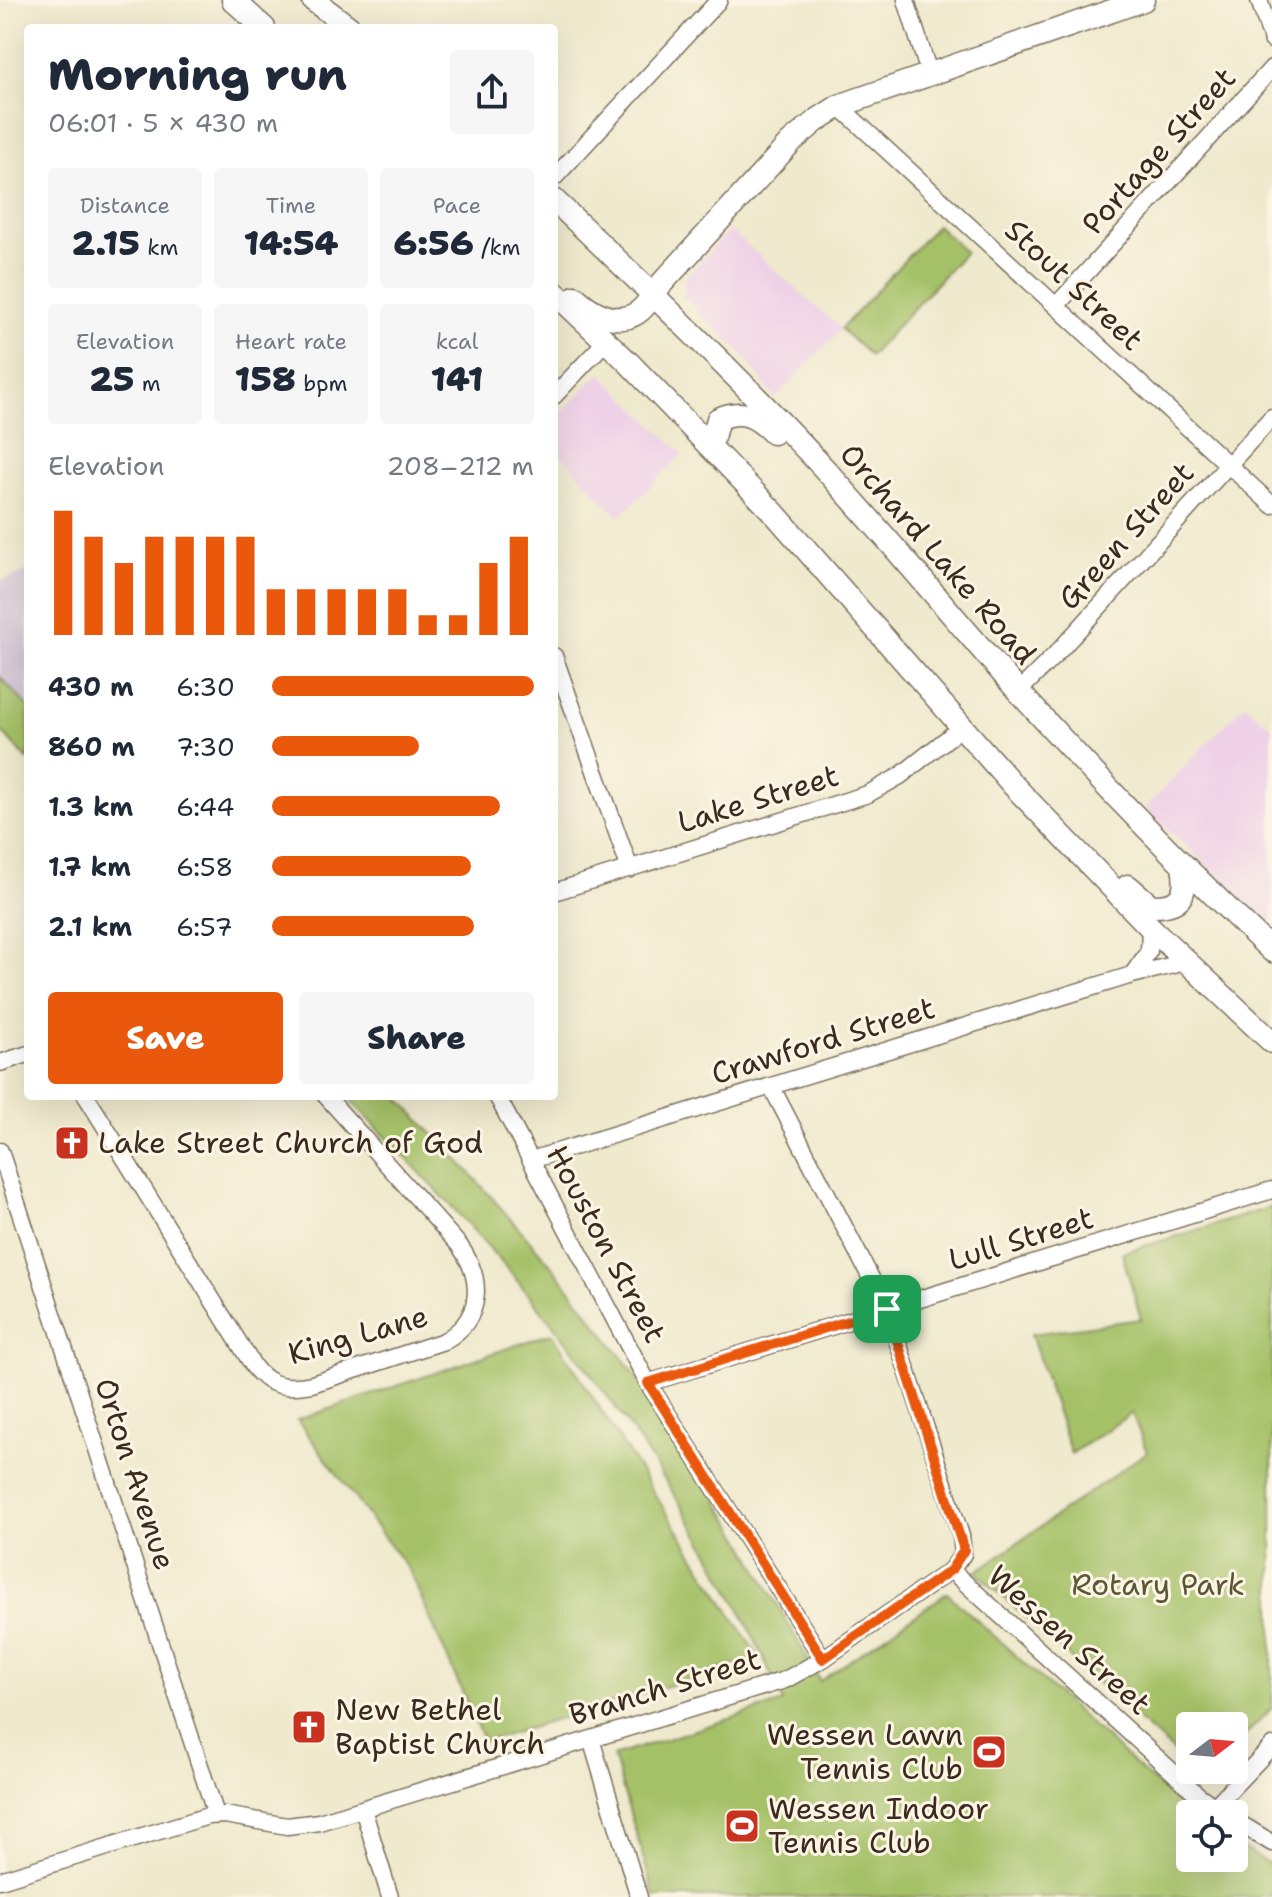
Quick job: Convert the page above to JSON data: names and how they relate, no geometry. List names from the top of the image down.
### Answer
{
  "streets": {
    "main road": ["Orchard Lake Road"],
    "street": [
      "Portage Street",
      "Stout Street",
      "Green Street",
      "Lake Street",
      "Crawford Street",
      "Lull Street",
      "Houston Street",
      "King Lane",
      "Orton Avenue",
      "Wessen Street",
      "Branch Street"
    ]
  },
  "crossings": [
    ["Portage Street", "Stout Street"],
    ["Stout Street", "Green Street"],
    ["Green Street", "Orchard Lake Road"],
    ["Crawford Street", "Houston Street"],
    ["Crawford Street", "Wessen Street"],
    ["Lull Street", "Houston Street"],
    ["Lull Street", "Wessen Street"],
    ["Houston Street", "Branch Street"],
    ["Orton Avenue", "Branch Street"],
    ["Wessen Street", "Branch Street"]
  ],
  "parks": ["Rotary Park"],
  "places": {
    "church": ["Lake Street Church of God", "New Bethel Baptist Church"],
    "sports": ["Wessen Lawn Tennis Club", "Wessen Indoor Tennis Club"]
  },
  "north": "right",
  "page": {
    "heading": ["Morning run", "06:01 · 5 × 430 m"],
    "stats": [
      ["Distance", "2.15 km"],
      ["Time", "14:54"],
      ["Pace", "6:56 /km"],
      ["Elevation", "25 m"],
      ["Heart rate", "158 bpm"],
      ["kcal", "141"]
    ],
    "chart": ["Elevation", "208–212 m"],
    "list": [
      {
        "name": "430 m",
        "note": "6:30"
      },
      {
        "name": "860 m",
        "note": "7:30"
      },
      {
        "name": "1.3 km",
        "note": "6:44"
      },
      {
        "name": "1.7 km",
        "note": "6:58"
      },
      {
        "name": "2.1 km",
        "note": "6:57"
      }
    ],
    "buttons": ["Save", "Share"]
  }
}
